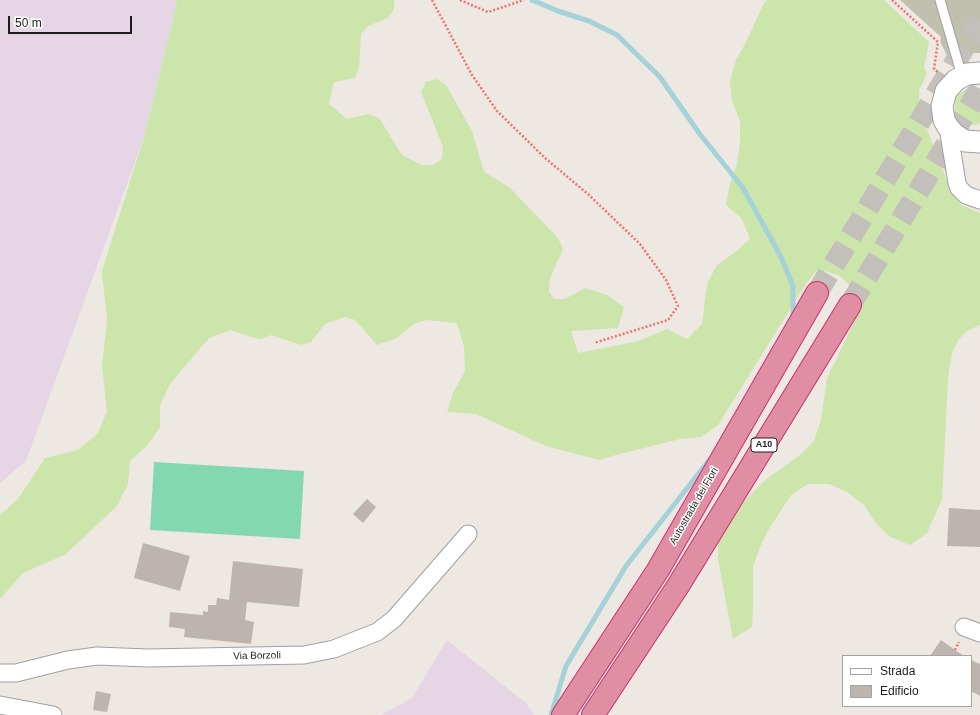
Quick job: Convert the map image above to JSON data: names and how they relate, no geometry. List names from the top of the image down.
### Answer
{
  "streets": {
    "highway": ["A10", "Autostrada dei Fiori"],
    "street": ["Via Borzoli"]
  },
  "legend": ["Strada", "Edificio"],
  "scale_bar": "50 m"
}
